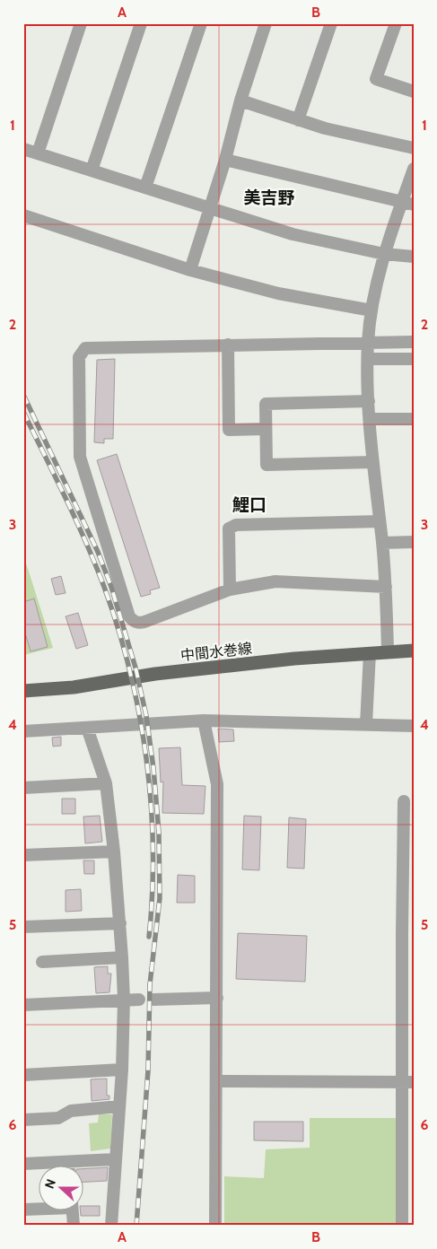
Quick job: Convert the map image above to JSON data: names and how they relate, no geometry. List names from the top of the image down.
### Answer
{
  "streets": {
    "main road": ["中間水巻線"]
  },
  "districts": ["美吉野", "鯉口"],
  "north": "left",
  "grid": {
    "columns": ["A", "B"],
    "rows": [
      "1",
      "2",
      "3",
      "4",
      "5",
      "6"
    ]
  }
}
